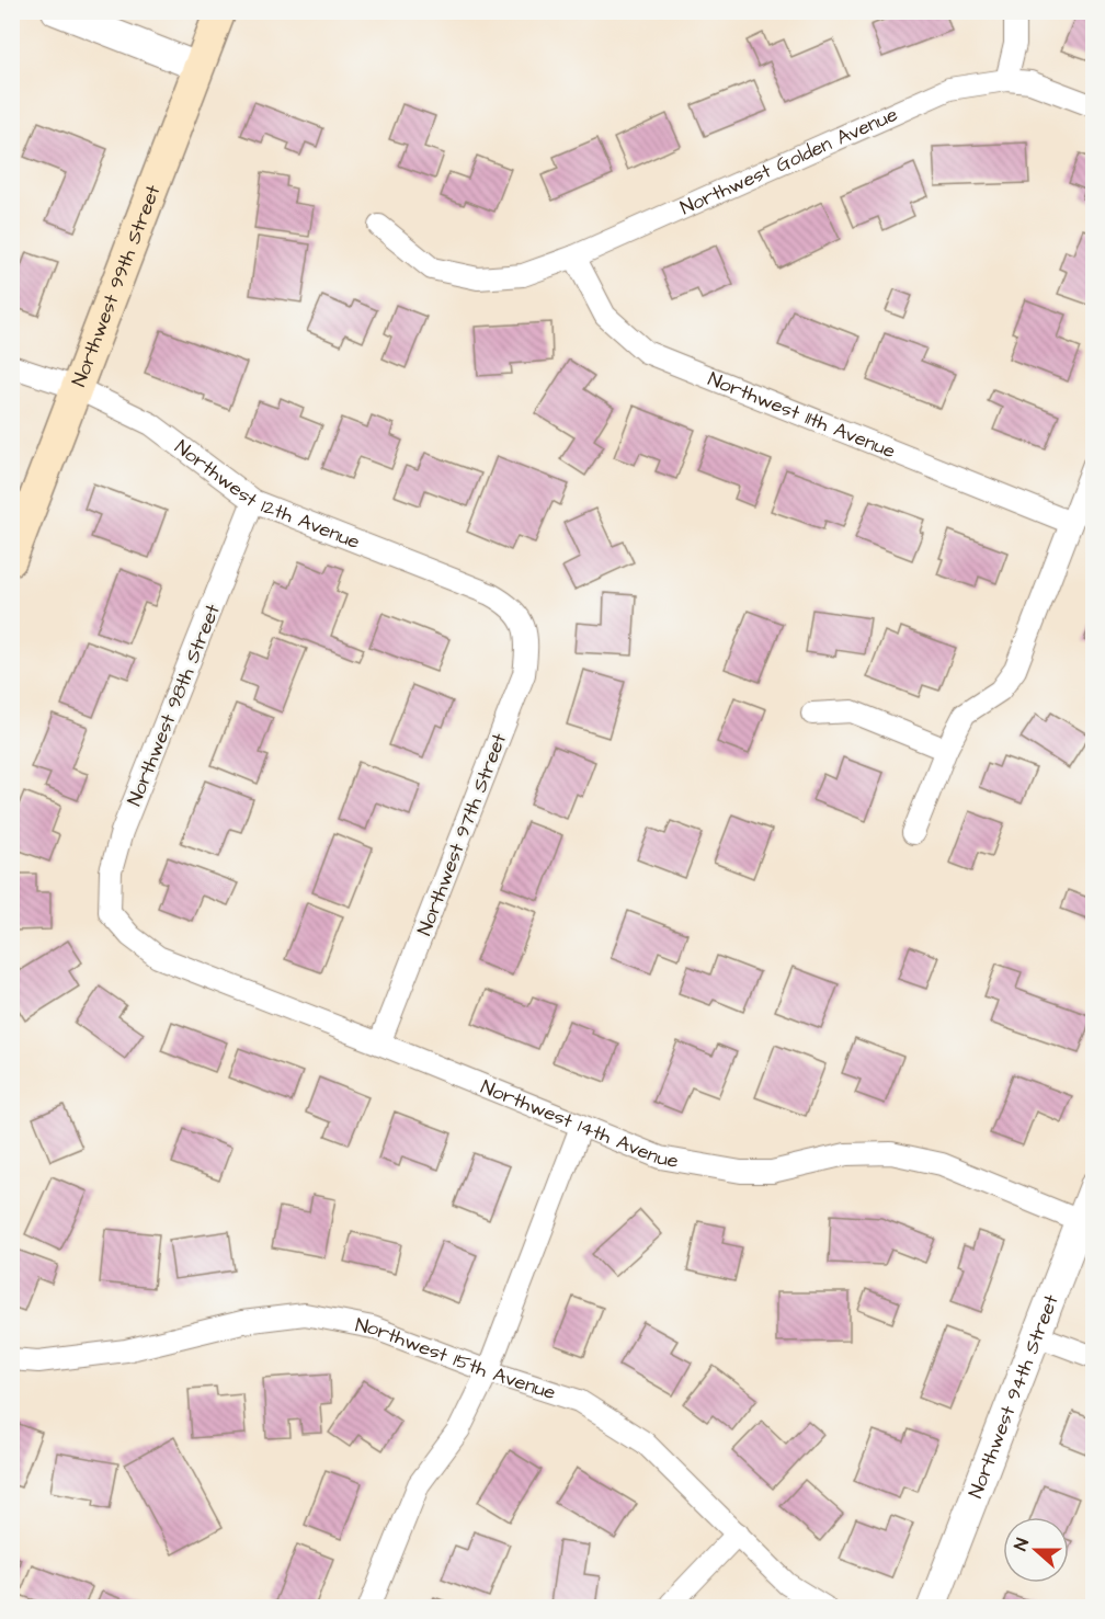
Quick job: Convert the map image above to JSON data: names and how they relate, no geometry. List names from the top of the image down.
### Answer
{
  "streets": {
    "main road": ["Northwest 99th Street"],
    "street": [
      "Northwest Golden Avenue",
      "Northwest 11th Avenue",
      "Northwest 12th Avenue",
      "Northwest 98th Street",
      "Northwest 97th Street",
      "Northwest 14th Avenue",
      "Northwest 15th Avenue",
      "Northwest 94th Street"
    ]
  },
  "crossings": [
    ["Northwest Golden Avenue", "Northwest 11th Avenue"],
    ["Northwest 99th Street", "Northwest 12th Avenue"],
    ["Northwest 12th Avenue", "Northwest 98th Street"],
    ["Northwest 12th Avenue", "Northwest 97th Street"],
    ["Northwest 98th Street", "Northwest 14th Avenue"],
    ["Northwest 97th Street", "Northwest 14th Avenue"],
    ["Northwest 14th Avenue", "Northwest 94th Street"]
  ],
  "north": "left"
}
